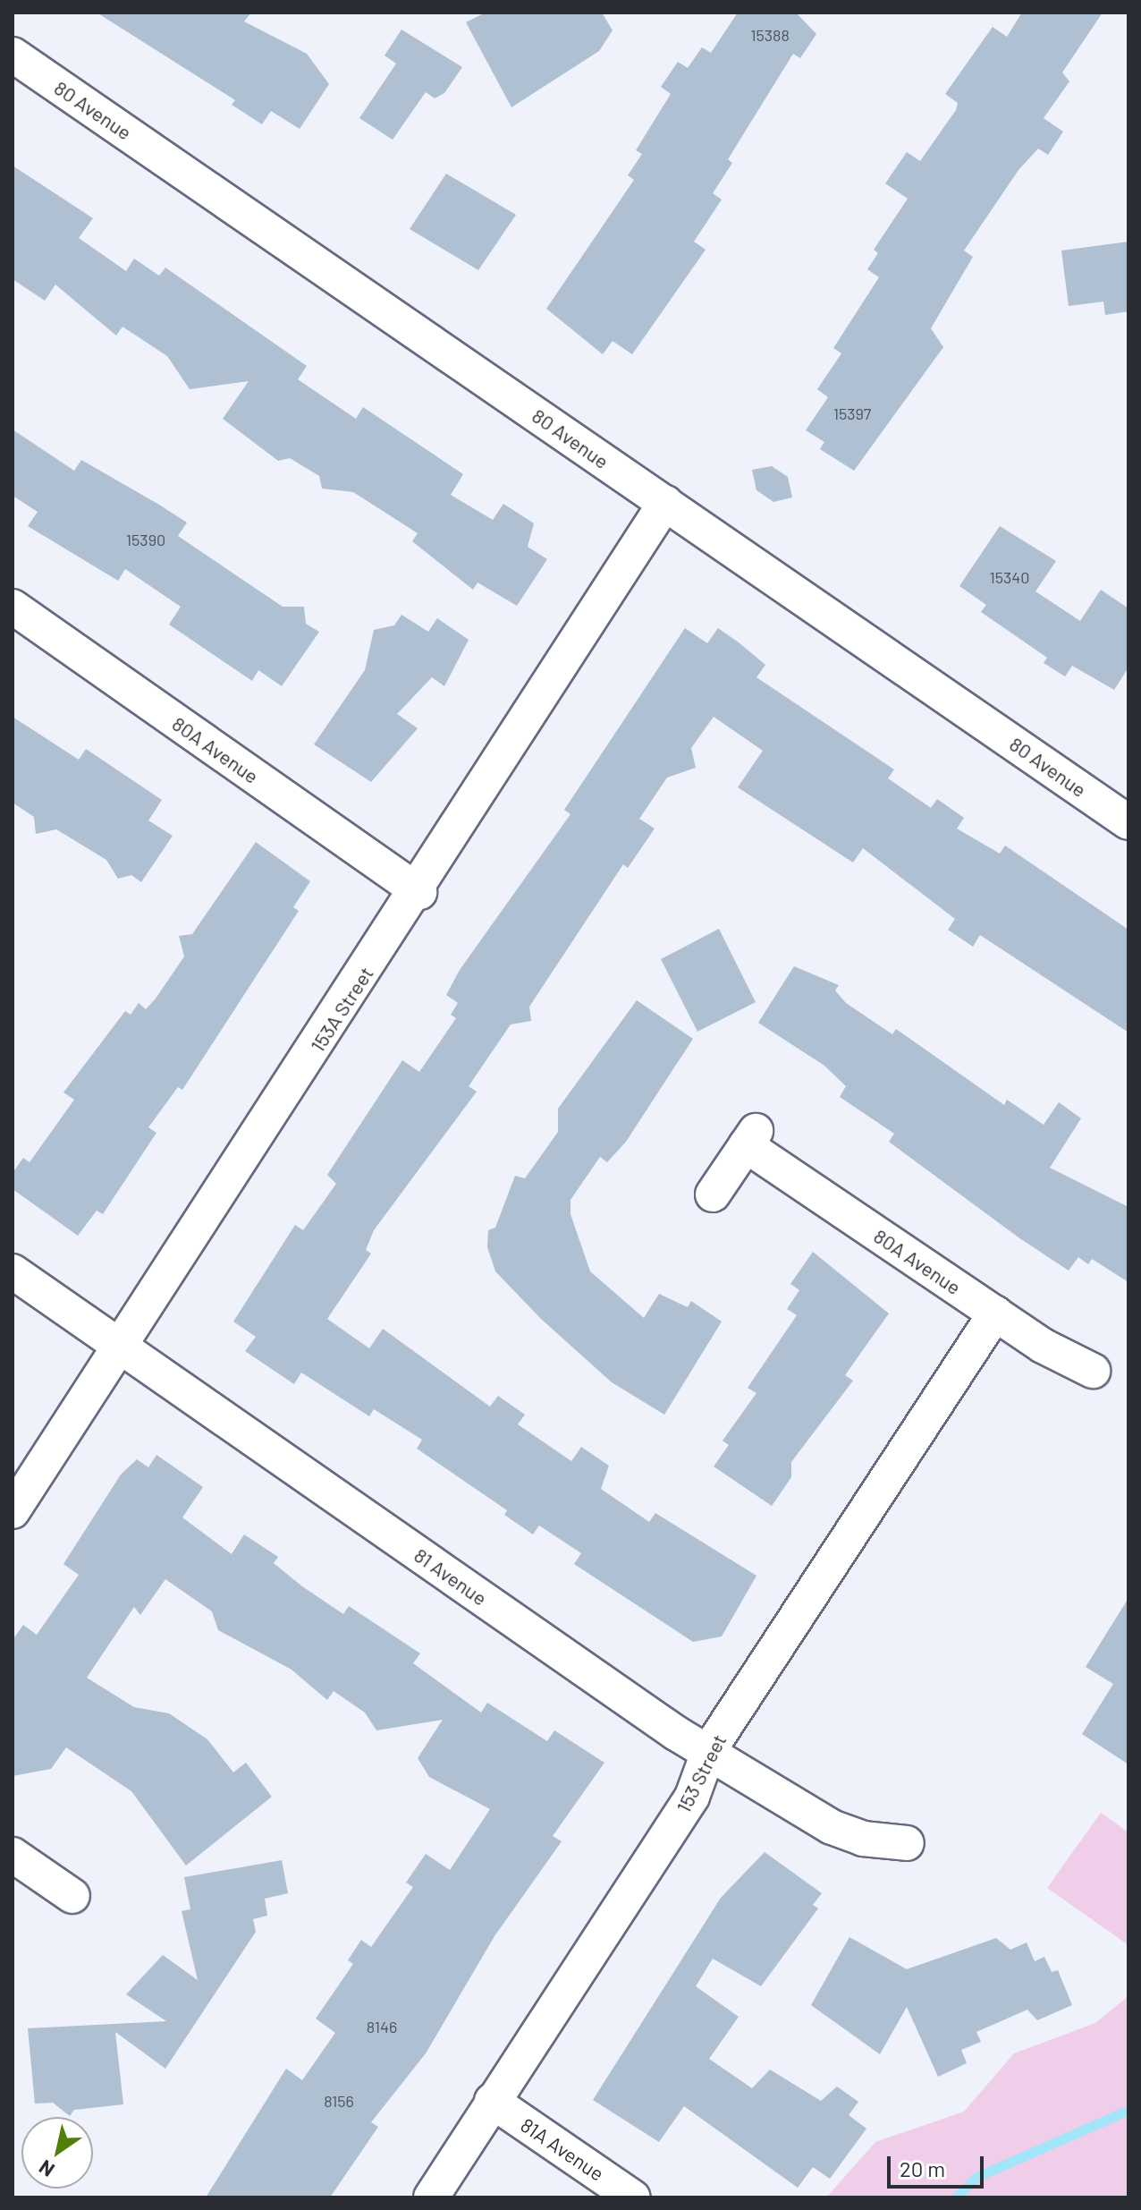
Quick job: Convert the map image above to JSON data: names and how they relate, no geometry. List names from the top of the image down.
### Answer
{
  "streets": {
    "street": [
      "80 Avenue",
      "80A Avenue",
      "153A Street",
      "81 Avenue",
      "153 Street",
      "81A Avenue"
    ]
  },
  "crossings": [
    ["80 Avenue", "153A Street"],
    ["80A Avenue", "153A Street"],
    ["80A Avenue", "153 Street"],
    ["153A Street", "81 Avenue"],
    ["81 Avenue", "153 Street"],
    ["153 Street", "81A Avenue"]
  ],
  "house_numbers": [
    "15388",
    "15397",
    "15390",
    "15340",
    "8146",
    "8156"
  ],
  "scale_bar": "20 m",
  "north": "bottom left"
}
